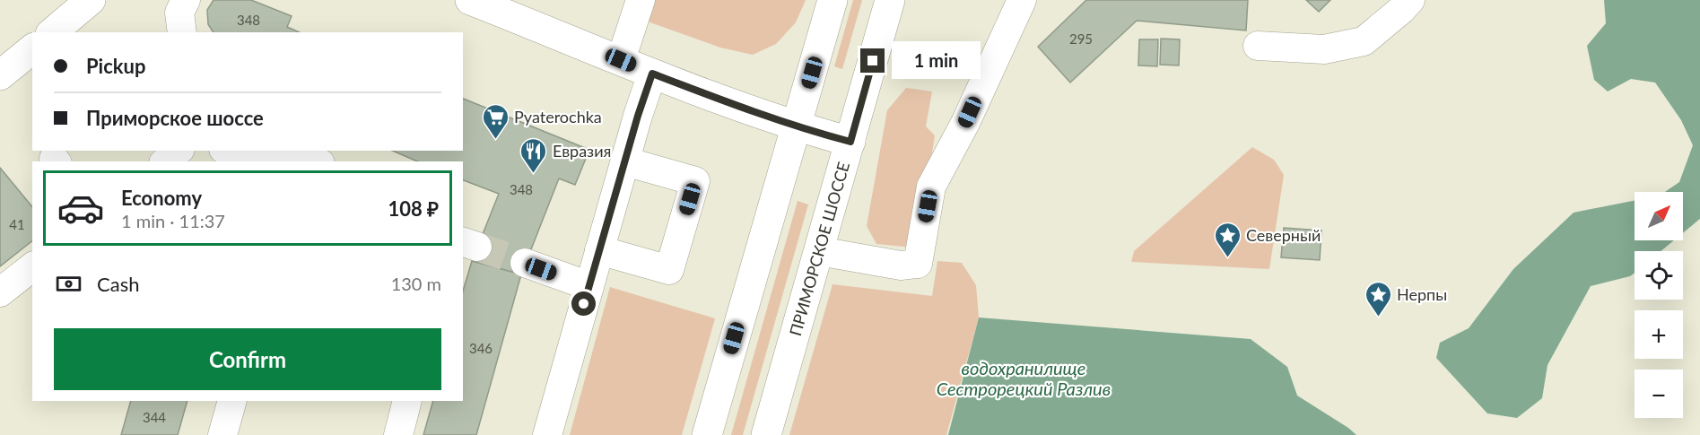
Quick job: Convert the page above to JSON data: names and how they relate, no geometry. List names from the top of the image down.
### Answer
{
  "streets": {
    "main road": ["ПРИМОРСКОЕ ШОССЕ"]
  },
  "water": ["водохранилище Сестрорецкий Разлив"],
  "places": {
    "supermarket": ["Pyaterochka"],
    "restaurant": ["Евразия"],
    "place": ["Северный", "Нерпы"]
  },
  "house_numbers": [
    "348",
    "295",
    "348",
    "41",
    "346",
    "344"
  ],
  "north": "top right",
  "page": {
    "banner": ["Pickup", "Приморское шоссе"],
    "bubble": "1 min",
    "list": [
      {
        "name": "Economy",
        "note": "1 min · 11:37",
        "value": "108 ₽"
      }
    ],
    "map_buttons": ["+", "−"],
    "pay": ["Cash", "130 m"],
    "buttons": "Confirm"
  }
}
